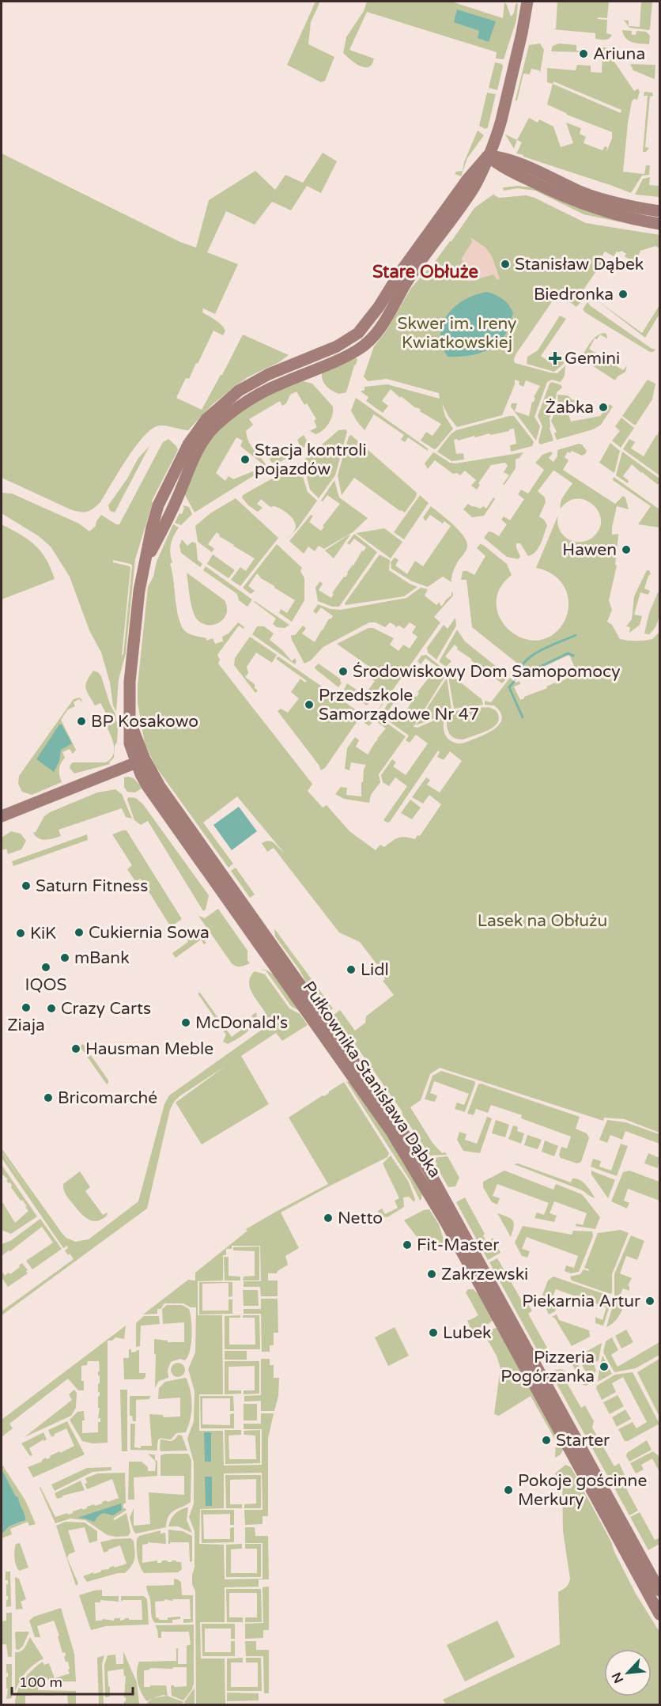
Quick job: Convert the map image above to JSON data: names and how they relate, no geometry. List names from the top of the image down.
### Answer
{
  "streets": {
    "main road": ["Pułkownika Stanisława Dąbka"]
  },
  "districts": ["Stare Obłuże"],
  "parks": ["Skwer im. Ireny Kwiatkowskiej", "Lasek na Obłużu"],
  "places": {
    "other": [
      "Ariuna",
      "Stanisław Dąbek",
      "Biedronka",
      "Żabka",
      "Stacja kontroli pojazdów",
      "Hawen",
      "Środowiskowy Dom Samopomocy",
      "Przedszkole Samorządowe Nr 47",
      "BP Kosakowo",
      "Saturn Fitness",
      "Cukiernia Sowa",
      "KiK",
      "mBank",
      "IQOS",
      "Lidl",
      "Ziaja",
      "Crazy Carts",
      "McDonald's",
      "Hausman Meble",
      "Bricomarché",
      "Netto",
      "Fit-Master",
      "Zakrzewski",
      "Piekarnia Artur",
      "Lubek",
      "Pizzeria Pogórzanka",
      "Starter",
      "Pokoje gościnne Merkury"
    ],
    "health": ["Gemini"]
  },
  "scale_bar": "100 m",
  "north": "bottom left"
}
